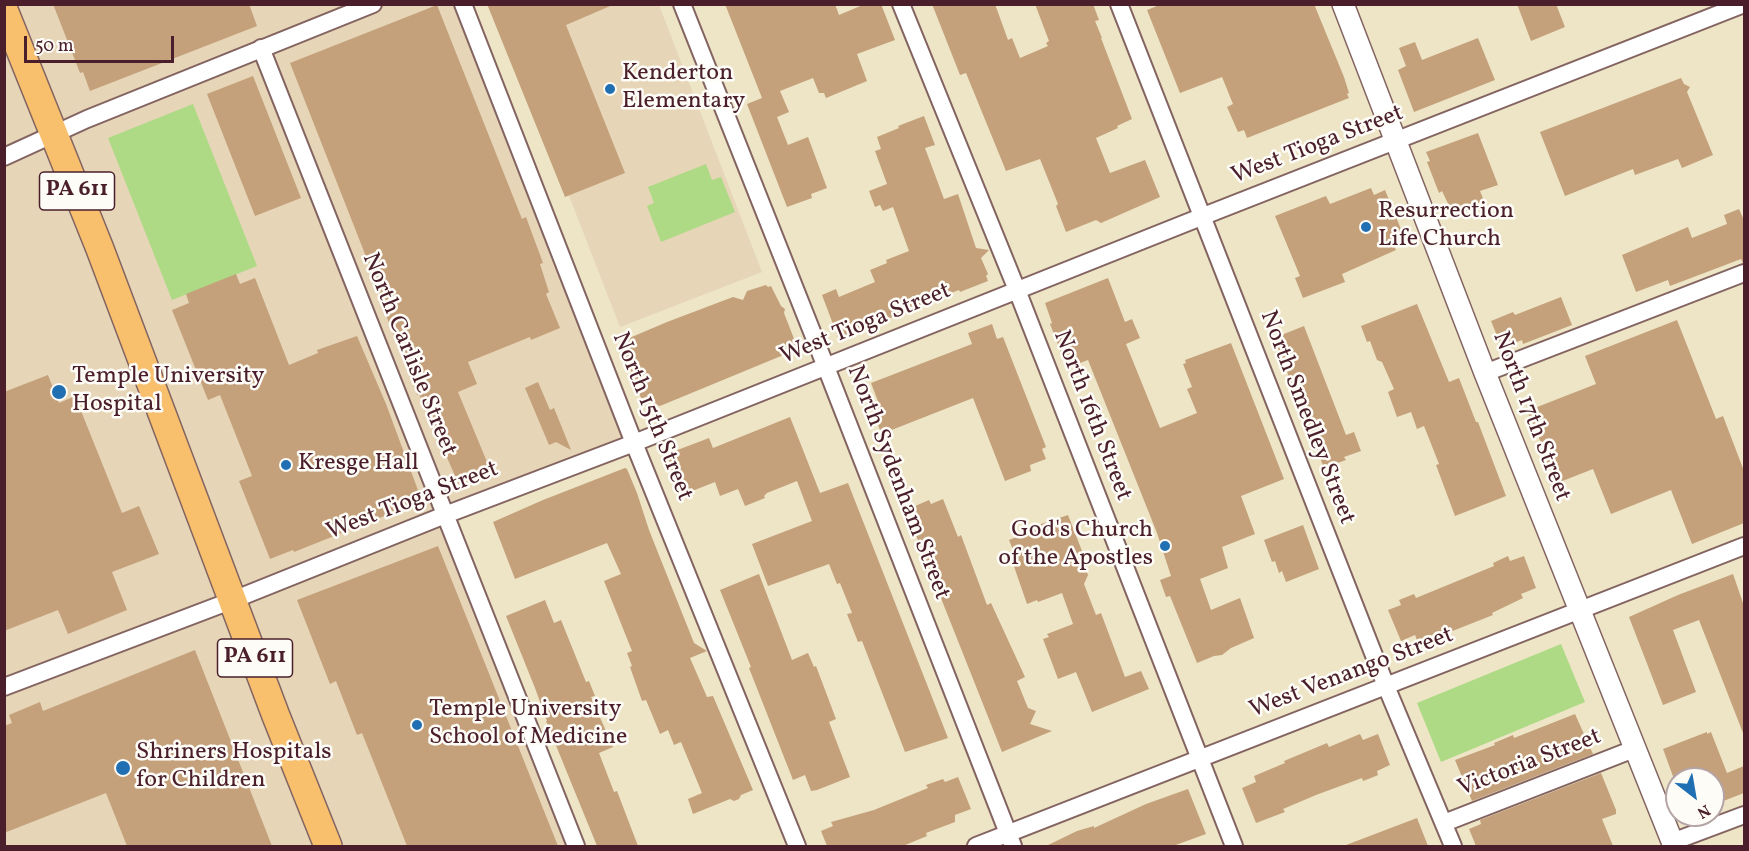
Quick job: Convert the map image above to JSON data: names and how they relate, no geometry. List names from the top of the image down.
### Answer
{
  "streets": {
    "main road": ["PA 611"],
    "street": [
      "West Tioga Street",
      "North Carlisle Street",
      "North 16th Street",
      "North 15th Street",
      "North 17th Street",
      "North Smedley Street",
      "North Sydenham Street",
      "West Venango Street",
      "Victoria Street"
    ]
  },
  "crossings": [
    ["West Tioga Street", "PA 611"],
    ["West Tioga Street", "North Carlisle Street"],
    ["West Tioga Street", "North 16th Street"],
    ["West Tioga Street", "North 15th Street"],
    ["West Tioga Street", "North 17th Street"],
    ["West Tioga Street", "North Smedley Street"],
    ["West Tioga Street", "North Sydenham Street"],
    ["North 16th Street", "West Venango Street"],
    ["North 17th Street", "West Venango Street"],
    ["North 17th Street", "Victoria Street"],
    ["North Smedley Street", "West Venango Street"],
    ["North Smedley Street", "Victoria Street"],
    ["North Sydenham Street", "West Venango Street"]
  ],
  "places": [
    "Kenderton Elementary",
    "Resurrection Life Church",
    "Temple University Hospital",
    "Kresge Hall",
    "God's Church of the Apostles",
    "Temple University School of Medicine",
    "Shriners Hospitals for Children"
  ],
  "scale_bar": "50 m",
  "north": "bottom right"
}
